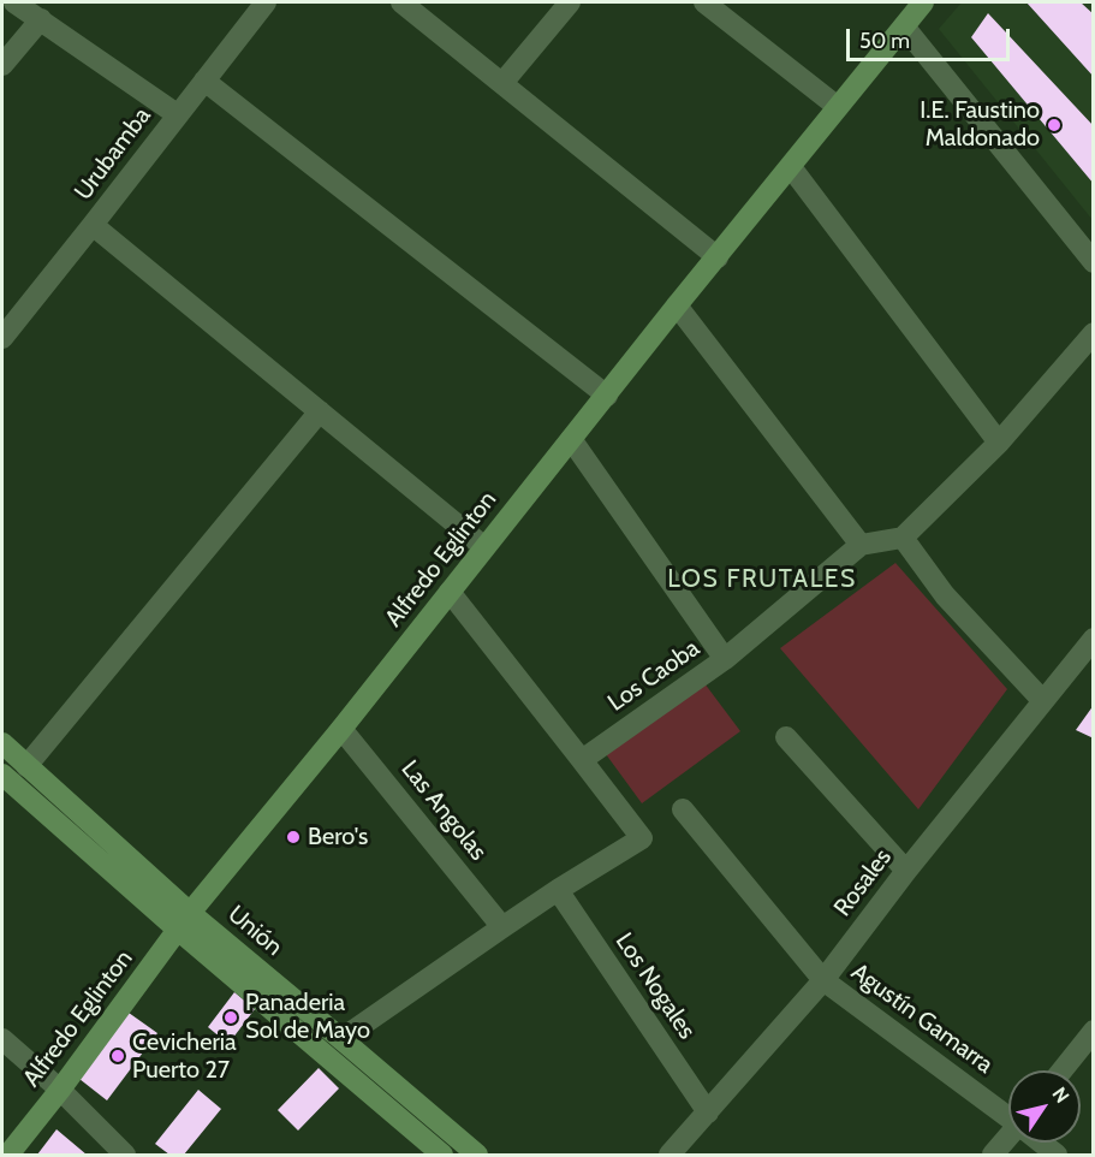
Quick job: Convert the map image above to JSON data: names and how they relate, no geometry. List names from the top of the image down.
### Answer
{
  "streets": {
    "main road": ["Alfredo Eglinton", "Unión"],
    "street": [
      "Urubamba",
      "Los Caoba",
      "Las Angolas",
      "Rosales",
      "Los Nogales",
      "Agustín Gamarra"
    ]
  },
  "crossings": [
    ["Alfredo Eglinton", "Las Angolas"],
    ["Alfredo Eglinton", "Unión"],
    ["Rosales", "Los Nogales"],
    ["Rosales", "Agustín Gamarra"]
  ],
  "districts": ["LOS FRUTALES"],
  "places": [
    "I.E. Faustino Maldonado",
    "Bero's",
    "Panaderia Sol de Mayo",
    "Cevicheria Puerto 27"
  ],
  "scale_bar": "50 m",
  "north": "top right"
}
